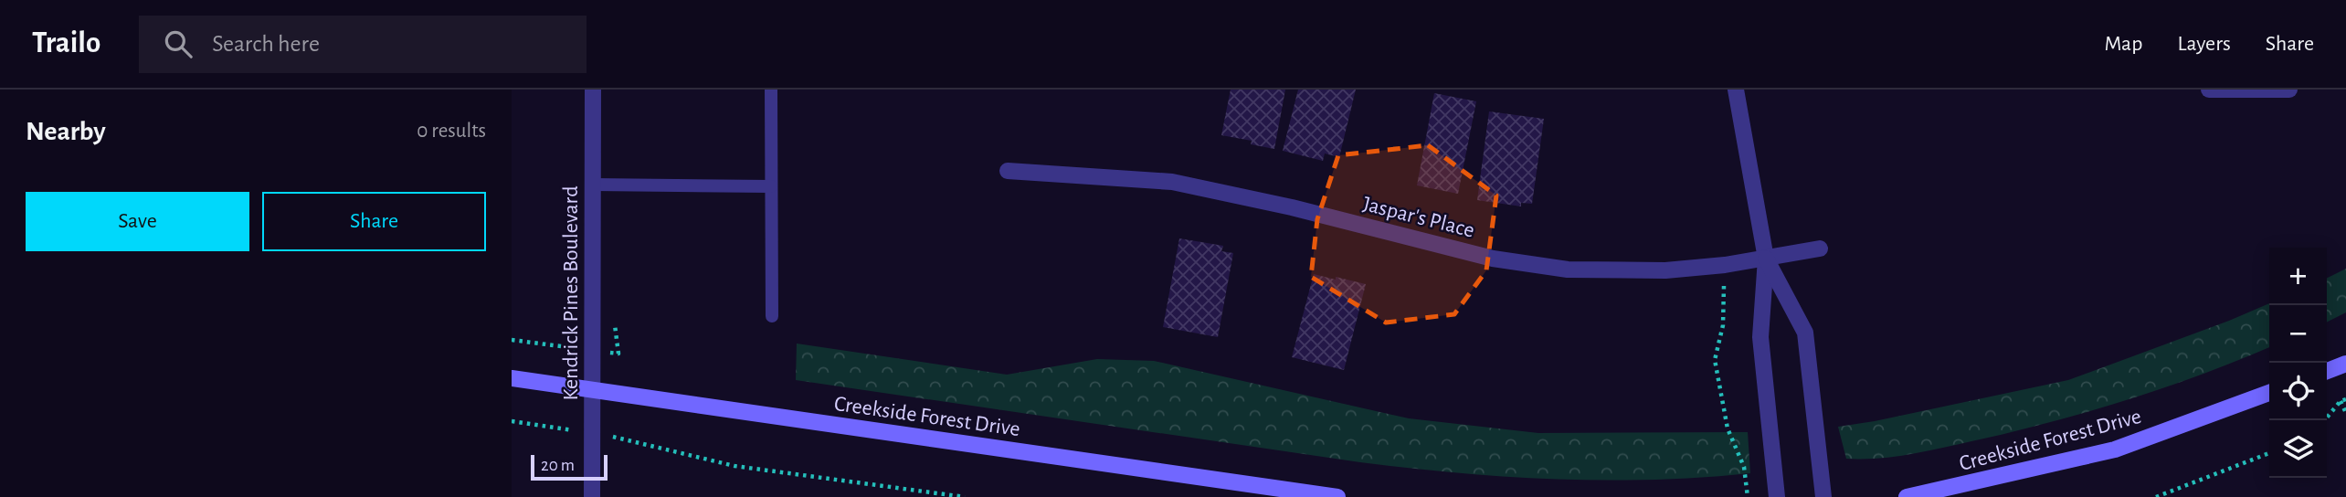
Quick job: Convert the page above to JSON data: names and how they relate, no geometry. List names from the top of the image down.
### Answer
{
  "streets": {
    "main road": ["Creekside Forest Drive"],
    "street": ["Jaspar's Place", "Kendrick Pines Boulevard"]
  },
  "crossings": [
    ["Kendrick Pines Boulevard", "Creekside Forest Drive"]
  ],
  "scale_bar": "20 m",
  "page": {
    "header": "Trailo",
    "search": "Search here",
    "nav": ["Map", "Layers", "Share"],
    "heading": ["Nearby", "0 results"],
    "buttons": ["Save", "Share"],
    "map_buttons": ["+", "−"],
    "scale": "20 m"
  }
}
